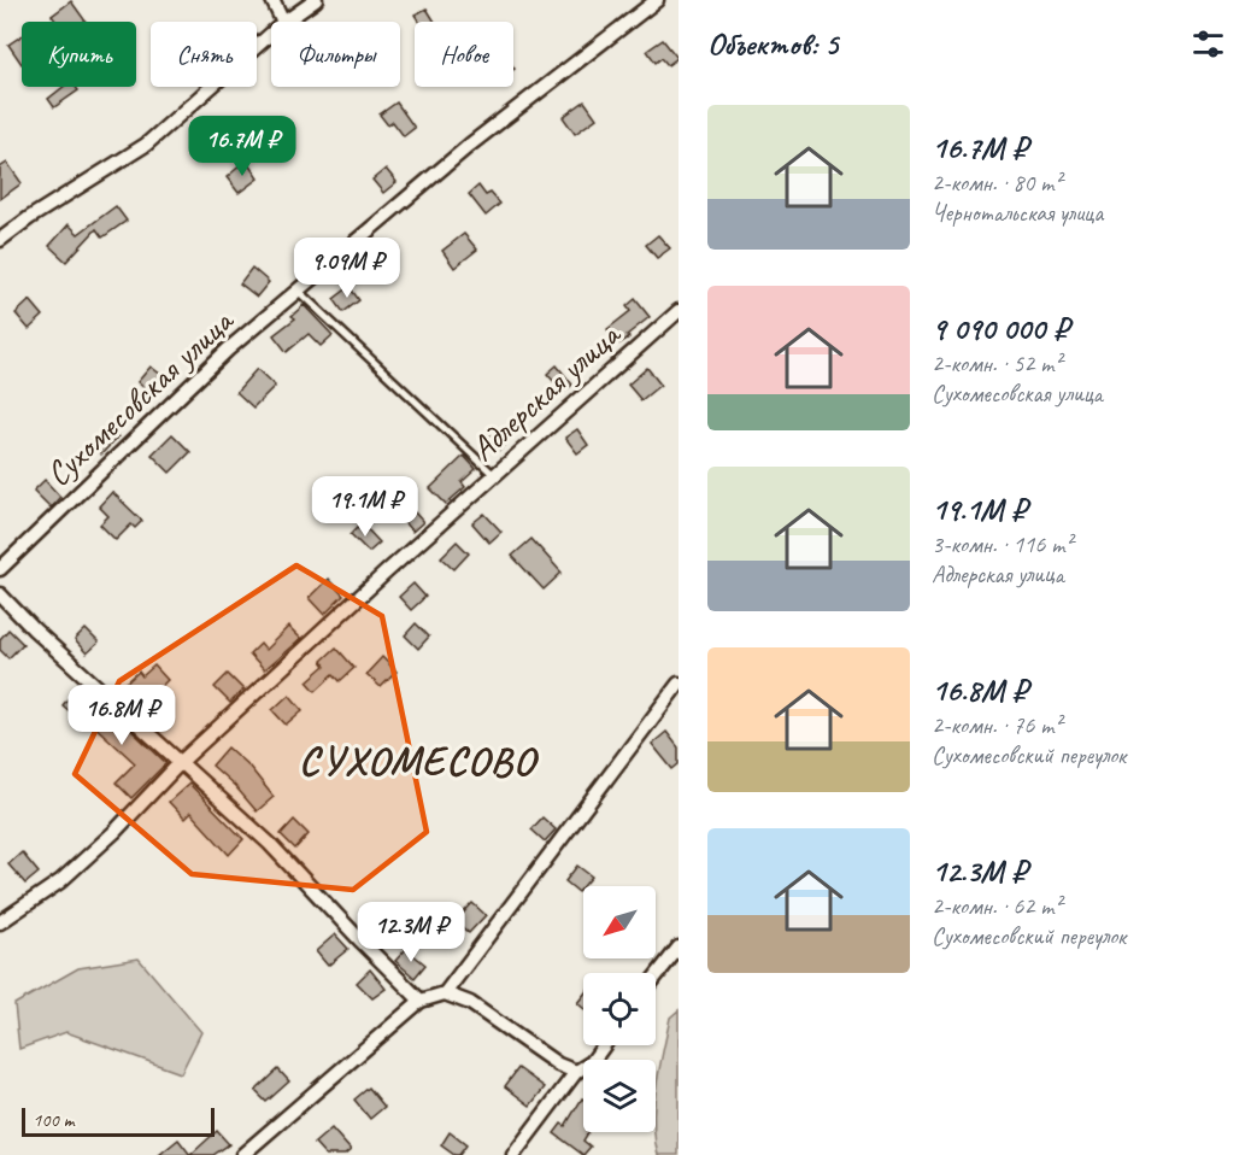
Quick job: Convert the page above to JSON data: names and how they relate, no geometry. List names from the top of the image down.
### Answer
{
  "streets": {
    "street": ["Адлерская улица", "Сухомесовская улица"]
  },
  "districts": ["СУХОМЕСОВО"],
  "scale_bar": "100 m",
  "north": "bottom left",
  "page": {
    "heading": "Объектов: 5",
    "chip": [
      "Купить",
      "Снять",
      "Фильтры",
      "Новое"
    ],
    "list": [
      {
        "name": "16.7M ₽",
        "note": "2-комн. · 80 m² · Чернотальская улица"
      },
      {
        "name": "9 090 000 ₽",
        "note": "2-комн. · 52 m² · Сухомесовская улица"
      },
      {
        "name": "19.1M ₽",
        "note": "3-комн. · 116 m² · Адлерская улица"
      },
      {
        "name": "16.8M ₽",
        "note": "2-комн. · 76 m² · Сухомесовский переулок"
      },
      {
        "name": "12.3M ₽",
        "note": "2-комн. · 62 m² · Сухомесовский переулок"
      }
    ],
    "price": [
      "16.7M ₽",
      "9.09M ₽",
      "19.1M ₽",
      "16.8M ₽",
      "12.3M ₽"
    ],
    "scale": "100 m"
  }
}
